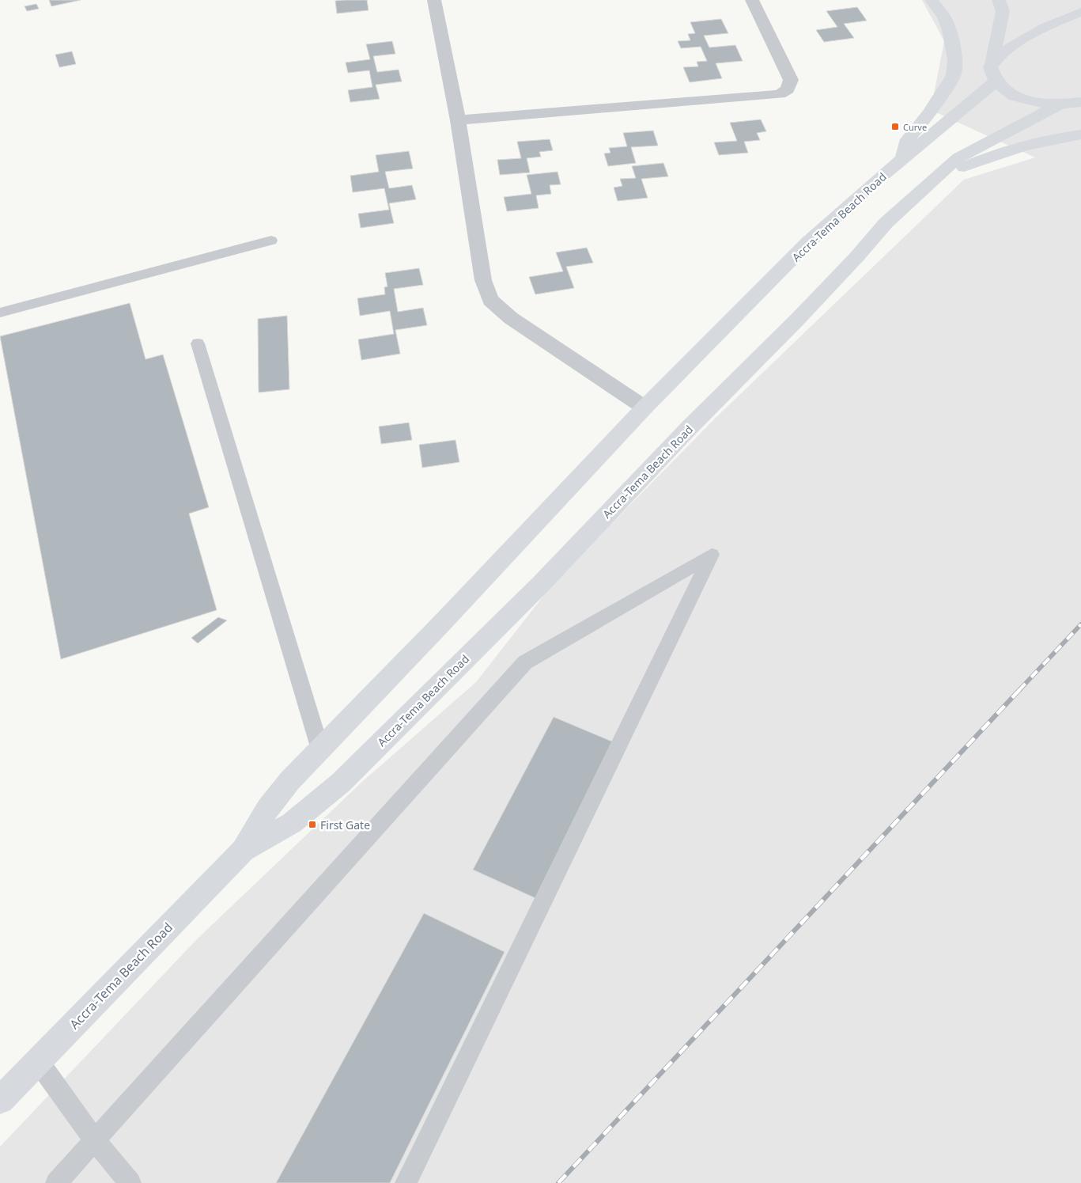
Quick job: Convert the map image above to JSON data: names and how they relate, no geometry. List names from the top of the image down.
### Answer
{
  "streets": {
    "main road": ["Accra-Tema Beach Road"]
  },
  "places": {
    "transit": ["Curve", "First Gate"]
  }
}
